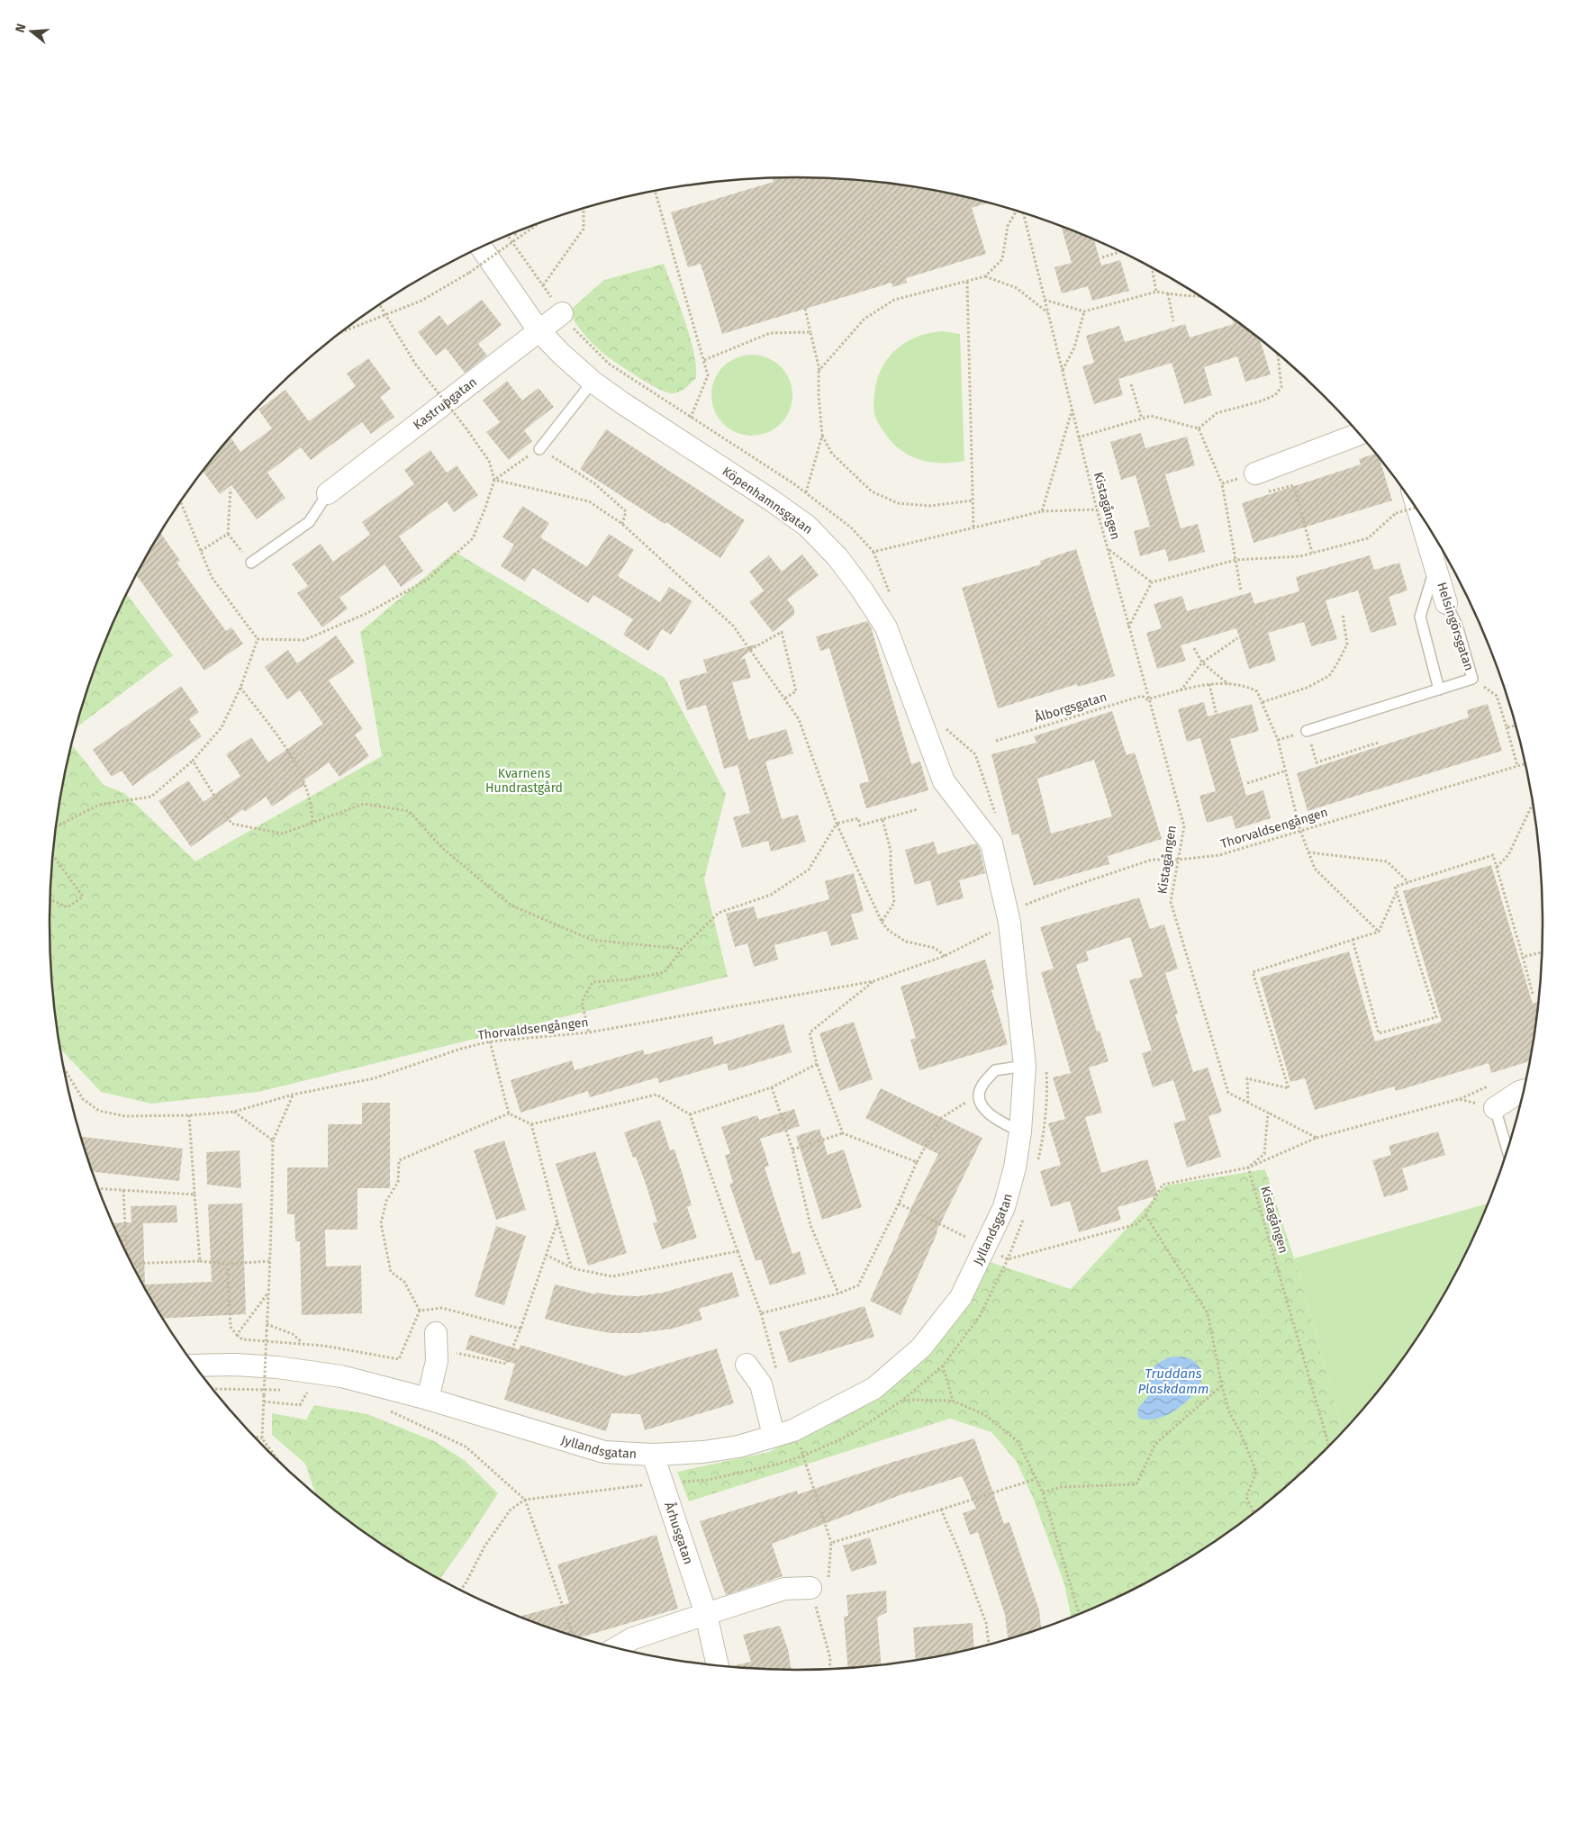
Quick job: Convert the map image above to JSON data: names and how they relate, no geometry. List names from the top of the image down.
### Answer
{
  "streets": {
    "street": [
      "Kastrupgatan",
      "Köpenhamnsgatan",
      "Helsingörsgatan",
      "Jyllandsgatan",
      "Århusgatan"
    ],
    "path": ["Kistagången", "Ålborgsgatan", "Thorvaldsengången"]
  },
  "crossings": [
    ["Kastrupgatan", "Köpenhamnsgatan"],
    ["Köpenhamnsgatan", "Thorvaldsengången"],
    ["Köpenhamnsgatan", "Jyllandsgatan"],
    ["Kistagången", "Ålborgsgatan"],
    ["Kistagången", "Thorvaldsengången"],
    ["Thorvaldsengången", "Jyllandsgatan"],
    ["Jyllandsgatan", "Århusgatan"]
  ],
  "water": ["Truddans Plaskdamm"],
  "parks": ["Kvarnens Hundrastgård"],
  "north": "left"
}
